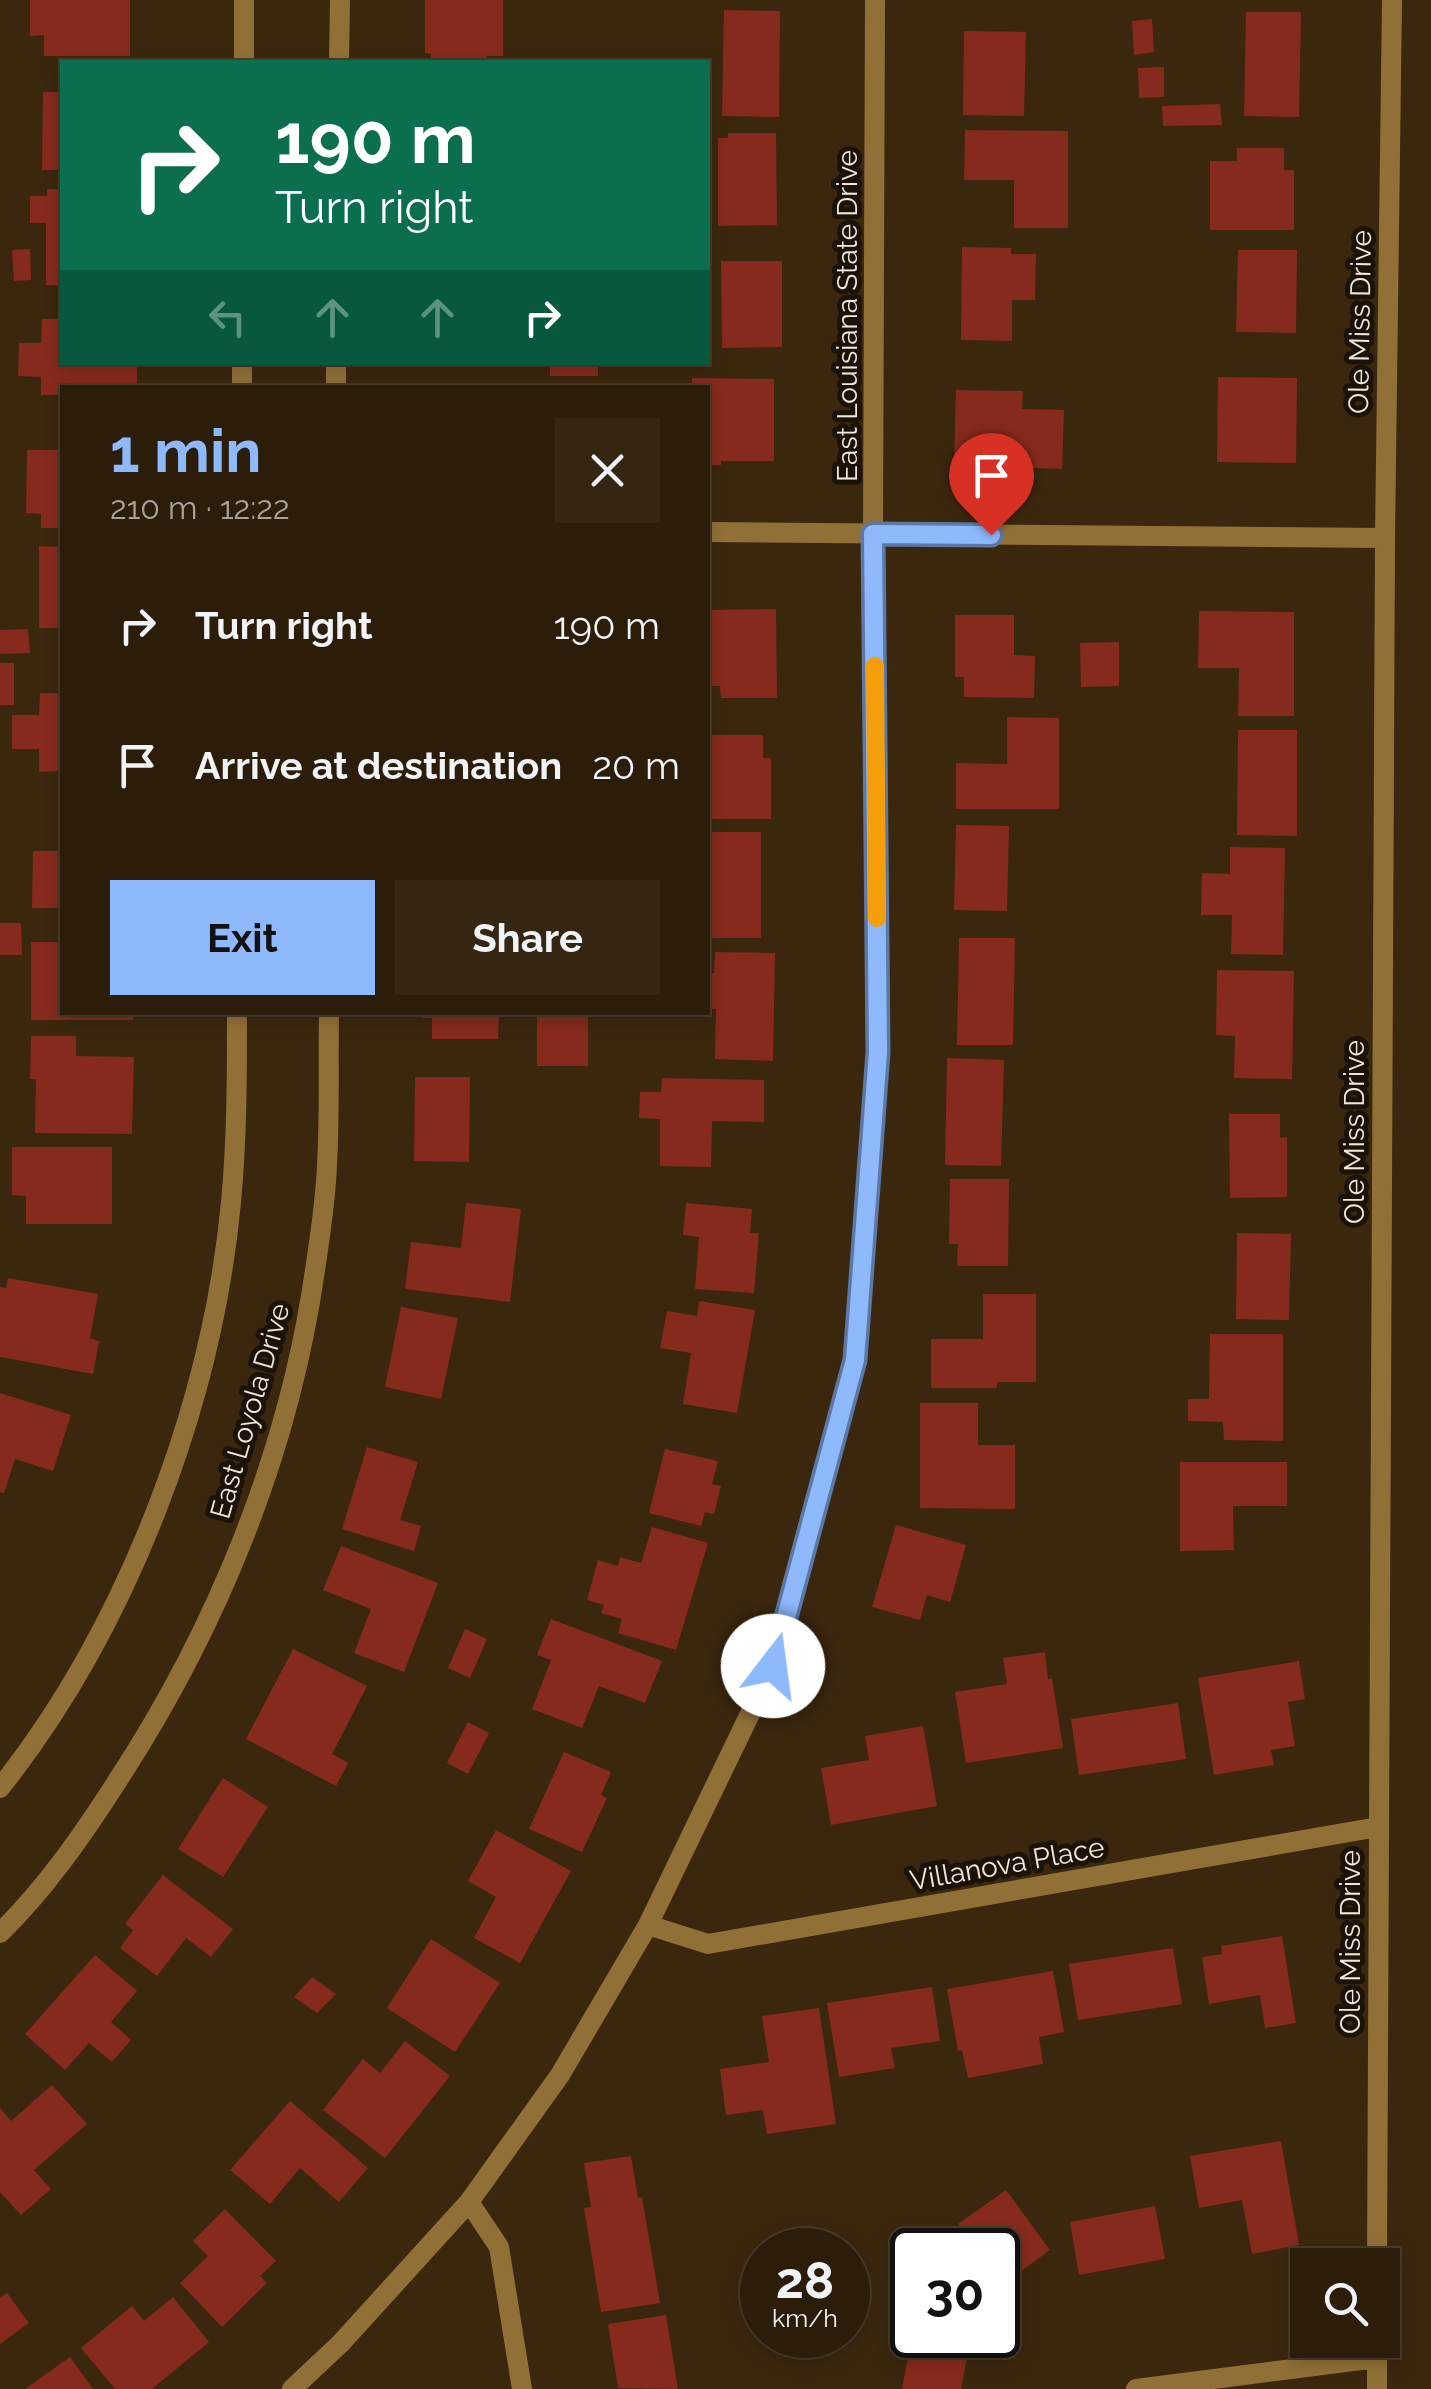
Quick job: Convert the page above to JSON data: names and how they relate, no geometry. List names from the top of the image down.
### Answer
{
  "streets": {
    "street": [
      "East Louisiana State Drive",
      "Ole Miss Drive",
      "East Loyola Drive",
      "Villanova Place"
    ]
  },
  "crossings": [
    ["East Louisiana State Drive", "Villanova Place"],
    ["Ole Miss Drive", "Villanova Place"]
  ],
  "page": {
    "turn": ["190 m", "Turn right"],
    "heading": ["1 min", "210 m · 12:22"],
    "list": [
      {
        "name": "Turn right",
        "value": "190 m"
      },
      {
        "name": "Arrive at destination",
        "value": "20 m"
      }
    ],
    "buttons": ["Exit", "Share"],
    "speed": "28 km/h",
    "limit": "30"
  }
}
